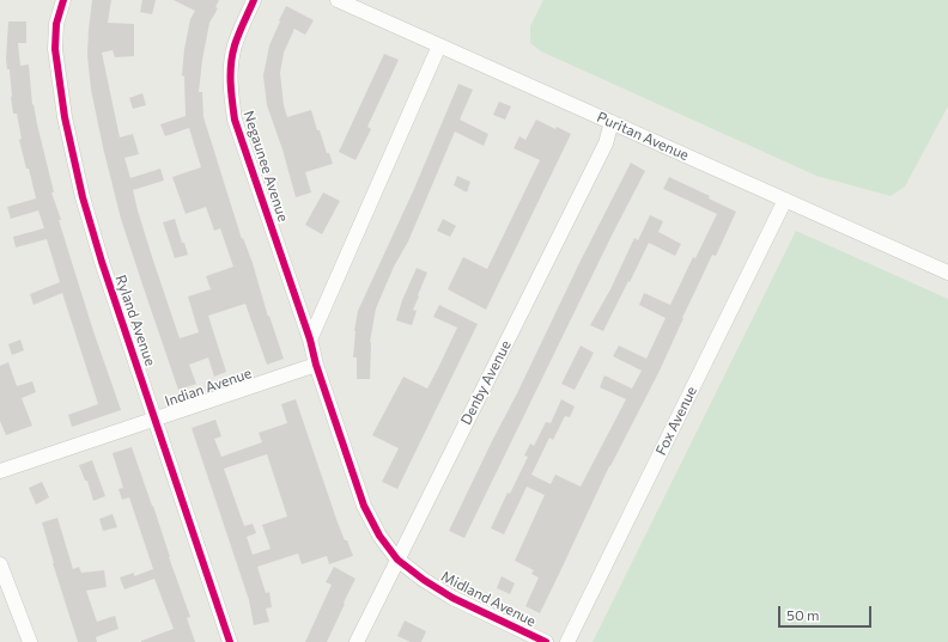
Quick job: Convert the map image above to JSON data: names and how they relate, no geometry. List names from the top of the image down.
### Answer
{
  "streets": {
    "street": [
      "Puritan Avenue",
      "Negaunee Avenue",
      "Ryland Avenue",
      "Denby Avenue",
      "Indian Avenue",
      "Fox Avenue",
      "Midland Avenue"
    ]
  },
  "crossings": [
    ["Puritan Avenue", "Denby Avenue"],
    ["Puritan Avenue", "Fox Avenue"],
    ["Negaunee Avenue", "Indian Avenue"],
    ["Ryland Avenue", "Indian Avenue"],
    ["Denby Avenue", "Midland Avenue"]
  ],
  "scale_bar": "50 m"
}
